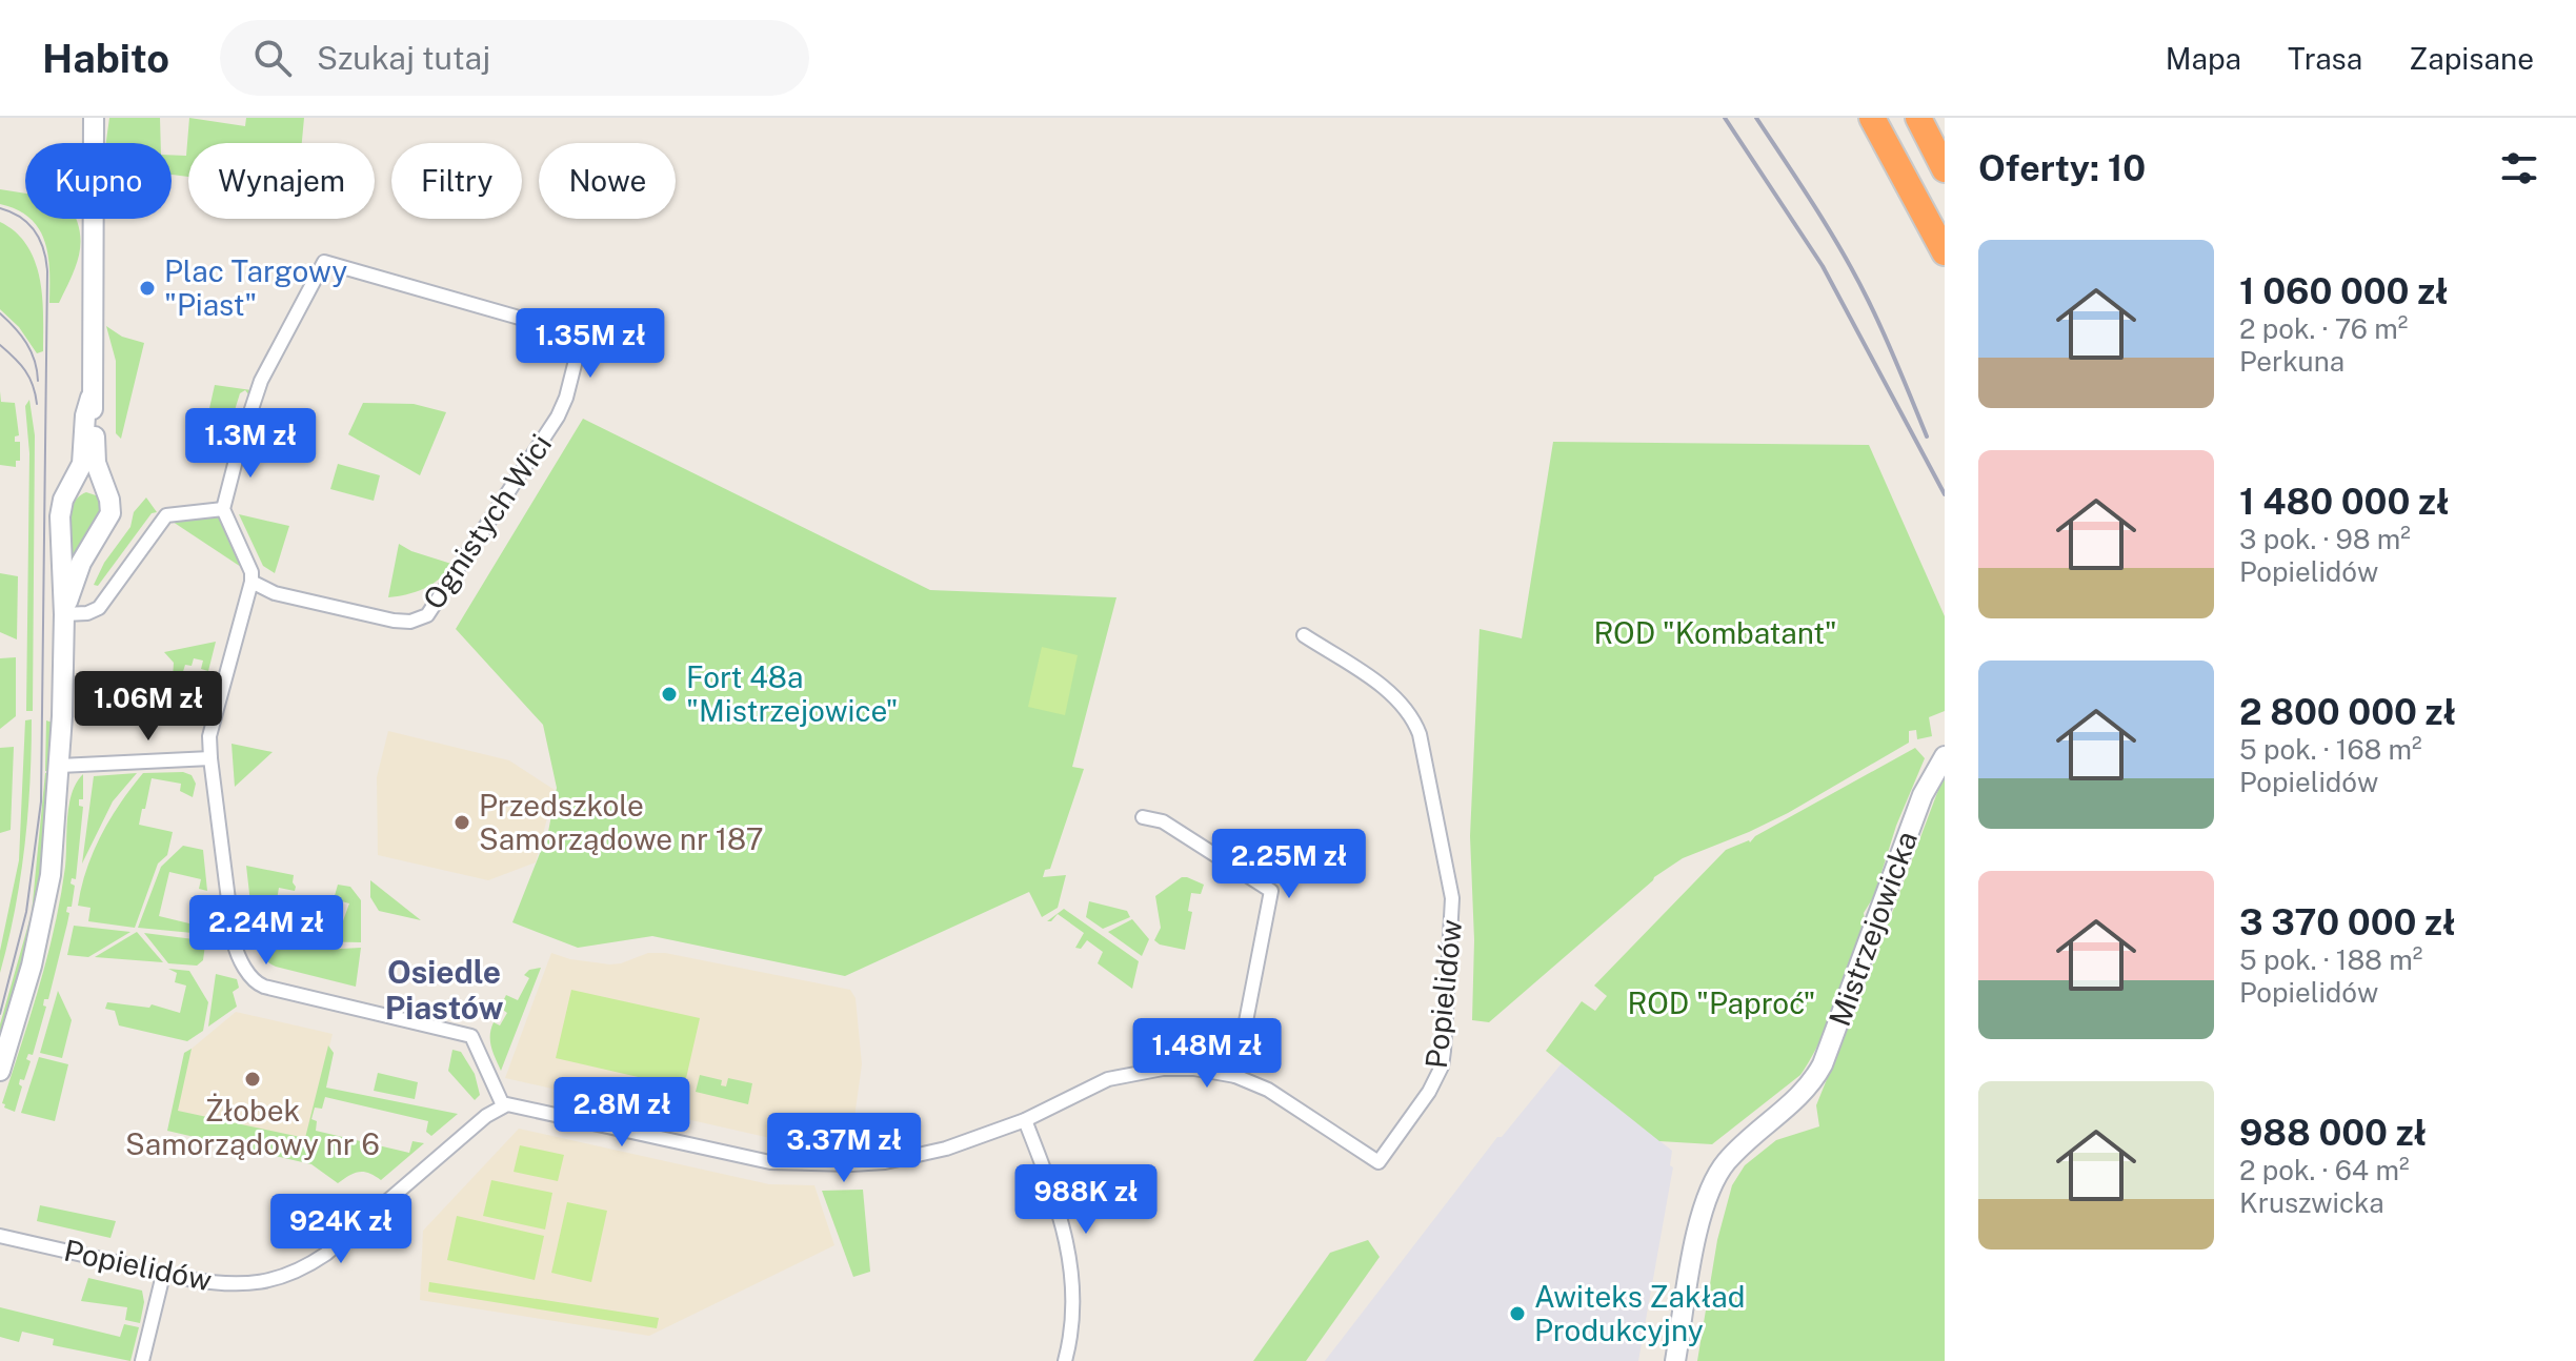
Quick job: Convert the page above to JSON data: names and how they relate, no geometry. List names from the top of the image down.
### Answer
{
  "streets": {
    "street": ["Ognistych Wici", "Mistrzejowicka", "Popielidów"]
  },
  "districts": ["Osiedle Piastów"],
  "parks": ["ROD \"Kombatant\"", "ROD \"Paproć\""],
  "places": [
    "Plac Targowy \"Piast\"",
    "Fort 48a \"Mistrzejowice\"",
    "Przedszkole Samorządowe nr 187",
    "Żłobek Samorządowy nr 6",
    "Awiteks Zakład Produkcyjny"
  ],
  "page": {
    "header": "Habito",
    "search": "Szukaj tutaj",
    "nav": ["Mapa", "Trasa", "Zapisane"],
    "heading": "Oferty: 10",
    "chip": [
      "Kupno",
      "Wynajem",
      "Filtry",
      "Nowe"
    ],
    "list": [
      {
        "name": "1 060 000 zł",
        "note": "2 pok. · 76 m² · Perkuna"
      },
      {
        "name": "1 480 000 zł",
        "note": "3 pok. · 98 m² · Popielidów"
      },
      {
        "name": "2 800 000 zł",
        "note": "5 pok. · 168 m² · Popielidów"
      },
      {
        "name": "3 370 000 zł",
        "note": "5 pok. · 188 m² · Popielidów"
      },
      {
        "name": "988 000 zł",
        "note": "2 pok. · 64 m² · Kruszwicka"
      }
    ],
    "price": [
      "1.35M zł",
      "1.3M zł",
      "1.06M zł",
      "2.25M zł",
      "2.24M zł",
      "1.48M zł",
      "2.8M zł",
      "3.37M zł",
      "988K zł",
      "924K zł"
    ]
  }
}
